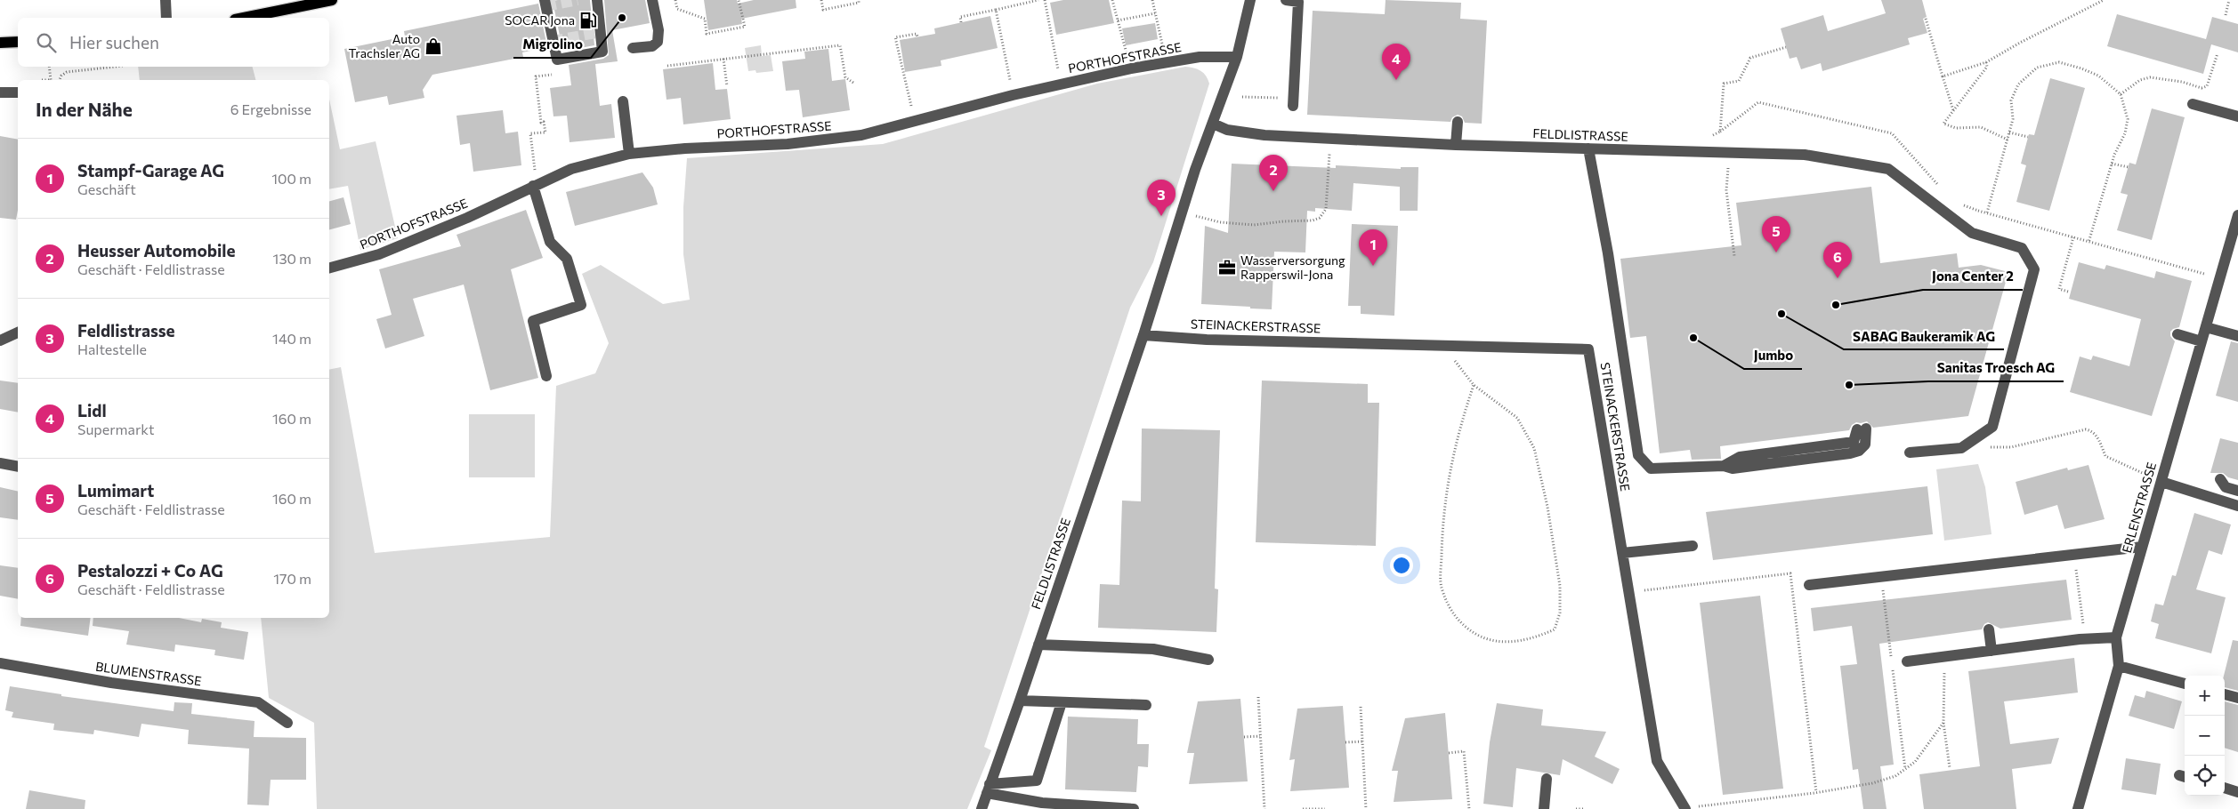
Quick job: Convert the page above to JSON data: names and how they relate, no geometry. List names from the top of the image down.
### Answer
{
  "streets": {
    "street": [
      "PORTHOFSTRASSE",
      "FELDLISTRASSE",
      "STEINACKERSTRASSE",
      "ERLENSTRASSE",
      "BLUMENSTRASSE"
    ]
  },
  "crossings": [
    ["PORTHOFSTRASSE", "FELDLISTRASSE"],
    ["FELDLISTRASSE", "STEINACKERSTRASSE"]
  ],
  "places": {
    "other": [
      "Migrolino",
      "Jona Center 2",
      "SABAG Baukeramik AG",
      "Jumbo",
      "Sanitas Troesch AG"
    ],
    "fuel station": ["SOCAR Jona"],
    "shop": ["Auto Trachsler AG"],
    "office": ["Wasserversorgung Rapperswil-Jona"]
  },
  "page": {
    "search": "Hier suchen",
    "pins": [
      "4",
      "2",
      "3",
      "5",
      "1",
      "6"
    ],
    "heading": ["In der Nähe", "6 Ergebnisse"],
    "list": [
      {
        "mark": "1",
        "name": "Stampf-Garage AG",
        "note": "Geschäft",
        "value": "100 m"
      },
      {
        "mark": "2",
        "name": "Heusser Automobile",
        "note": "Geschäft · Feldlistrasse",
        "value": "130 m"
      },
      {
        "mark": "3",
        "name": "Feldlistrasse",
        "note": "Haltestelle",
        "value": "140 m"
      },
      {
        "mark": "4",
        "name": "Lidl",
        "note": "Supermarkt",
        "value": "160 m"
      },
      {
        "mark": "5",
        "name": "Lumimart",
        "note": "Geschäft · Feldlistrasse",
        "value": "160 m"
      },
      {
        "mark": "6",
        "name": "Pestalozzi + Co AG",
        "note": "Geschäft · Feldlistrasse",
        "value": "170 m"
      }
    ],
    "map_buttons": ["+", "−"]
  }
}
